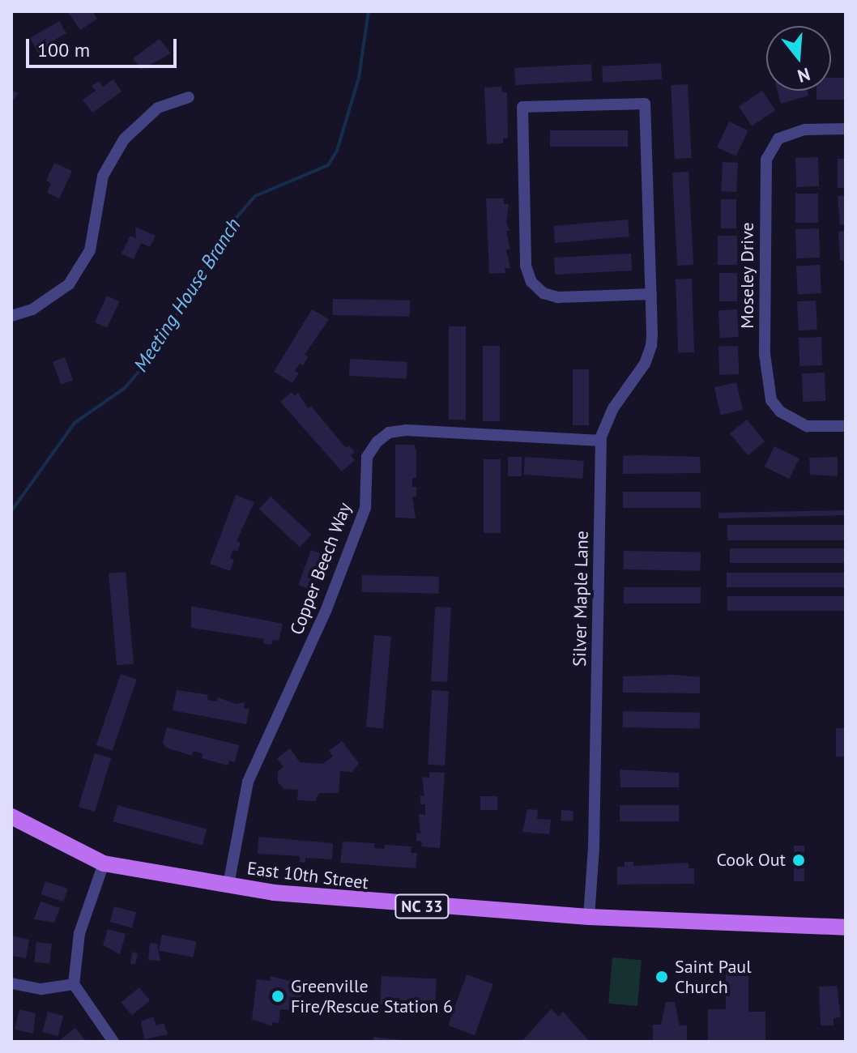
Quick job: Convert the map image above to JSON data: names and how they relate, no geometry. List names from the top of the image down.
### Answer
{
  "streets": {
    "main road": ["East 10th Street", "NC 33"],
    "street": ["Moseley Drive", "Copper Beech Way", "Silver Maple Lane"]
  },
  "crossings": [
    ["Copper Beech Way", "Silver Maple Lane"],
    ["Copper Beech Way", "East 10th Street"],
    ["Silver Maple Lane", "East 10th Street"]
  ],
  "water": ["Meeting House Branch"],
  "places": ["Cook Out", "Saint Paul Church", "Greenville Fire/Rescue Station 6"],
  "scale_bar": "100 m",
  "north": "bottom"
}
